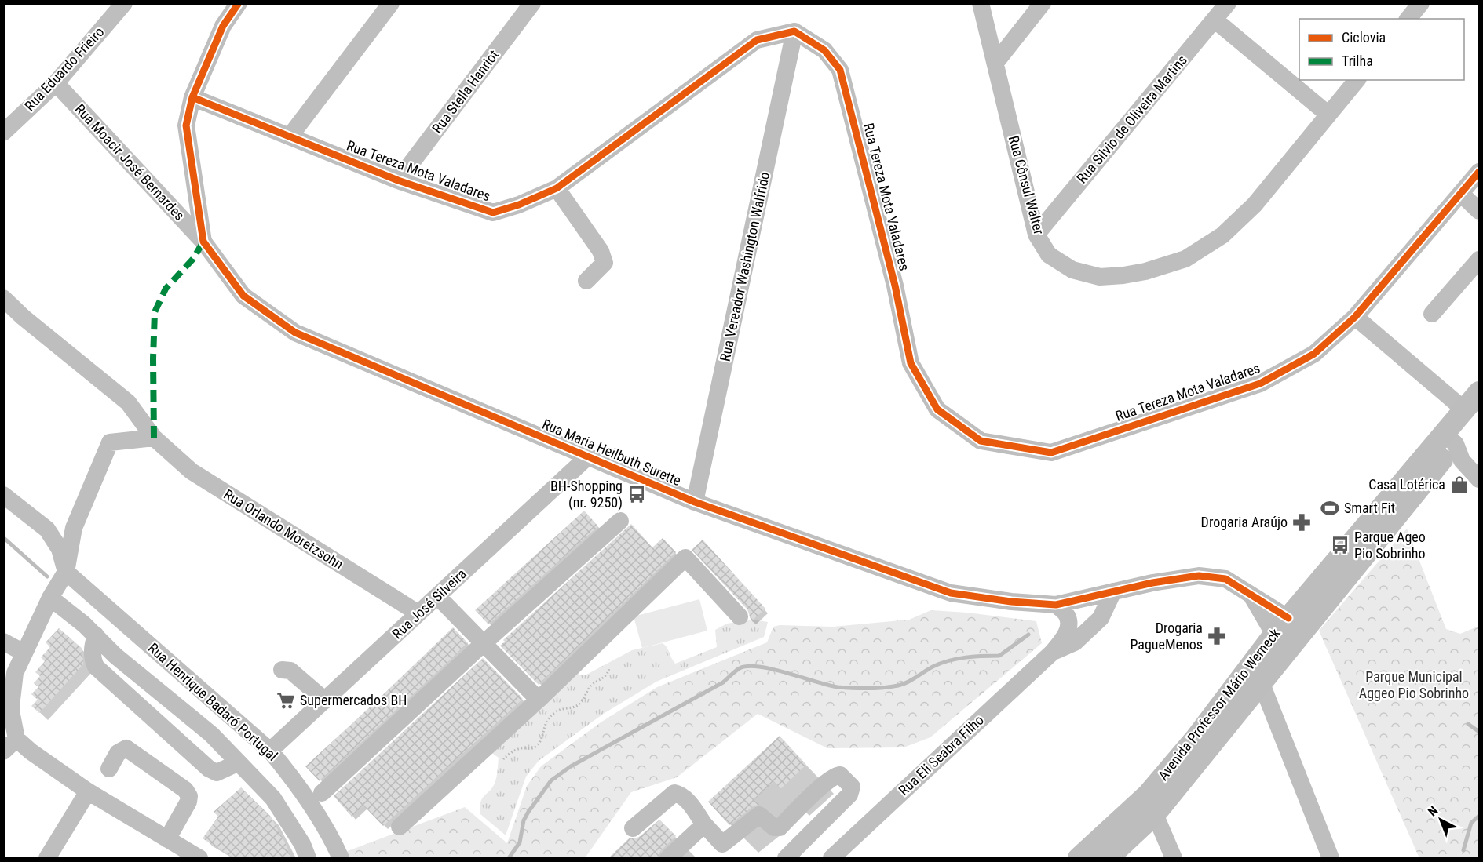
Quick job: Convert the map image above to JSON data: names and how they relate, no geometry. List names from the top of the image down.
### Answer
{
  "streets": {
    "main road": ["Avenida Professor Mário Werneck"],
    "street": [
      "Rua Eduardo Frieiro",
      "Rua Stella Hanriot",
      "Rua Sílvio de Oliveira Martins",
      "Rua Moacir José Bernardes",
      "Rua Tereza Mota Valadares",
      "Rua Cônsul Walter",
      "Rua Vereador Washington Walfrido",
      "Rua Maria Heilbuth Surette",
      "Rua Orlando Moretzsohn",
      "Rua José Silveira",
      "Rua Henrique Badaró Portugal",
      "Rua Eli Seabra Filho"
    ]
  },
  "crossings": [
    ["Rua Eduardo Frieiro", "Rua Moacir José Bernardes"],
    ["Rua Stella Hanriot", "Rua Tereza Mota Valadares"],
    ["Rua Sílvio de Oliveira Martins", "Rua Cônsul Walter"],
    ["Rua Moacir José Bernardes", "Rua Maria Heilbuth Surette"],
    ["Rua Tereza Mota Valadares", "Rua Vereador Washington Walfrido"],
    ["Rua Tereza Mota Valadares", "Rua Maria Heilbuth Surette"],
    ["Rua Vereador Washington Walfrido", "Rua Maria Heilbuth Surette"],
    ["Rua Maria Heilbuth Surette", "Rua José Silveira"],
    ["Rua Maria Heilbuth Surette", "Avenida Professor Mário Werneck"],
    ["Rua Maria Heilbuth Surette", "Rua Eli Seabra Filho"],
    ["Rua Orlando Moretzsohn", "Rua José Silveira"],
    ["Rua José Silveira", "Rua Henrique Badaró Portugal"]
  ],
  "parks": ["Parque Municipal Aggeo Pio Sobrinho"],
  "places": {
    "shop": ["Casa Lotérica"],
    "bus stop": ["BH-Shopping (nr. 9250)", "Parque Ageo Pio Sobrinho"],
    "sports": ["Smart Fit"],
    "pharmacy": ["Drogaria Araújo", "Drogaria PagueMenos"],
    "supermarket": ["Supermercados BH"]
  },
  "legend": ["Ciclovia", "Trilha"],
  "north": "top left"
}
